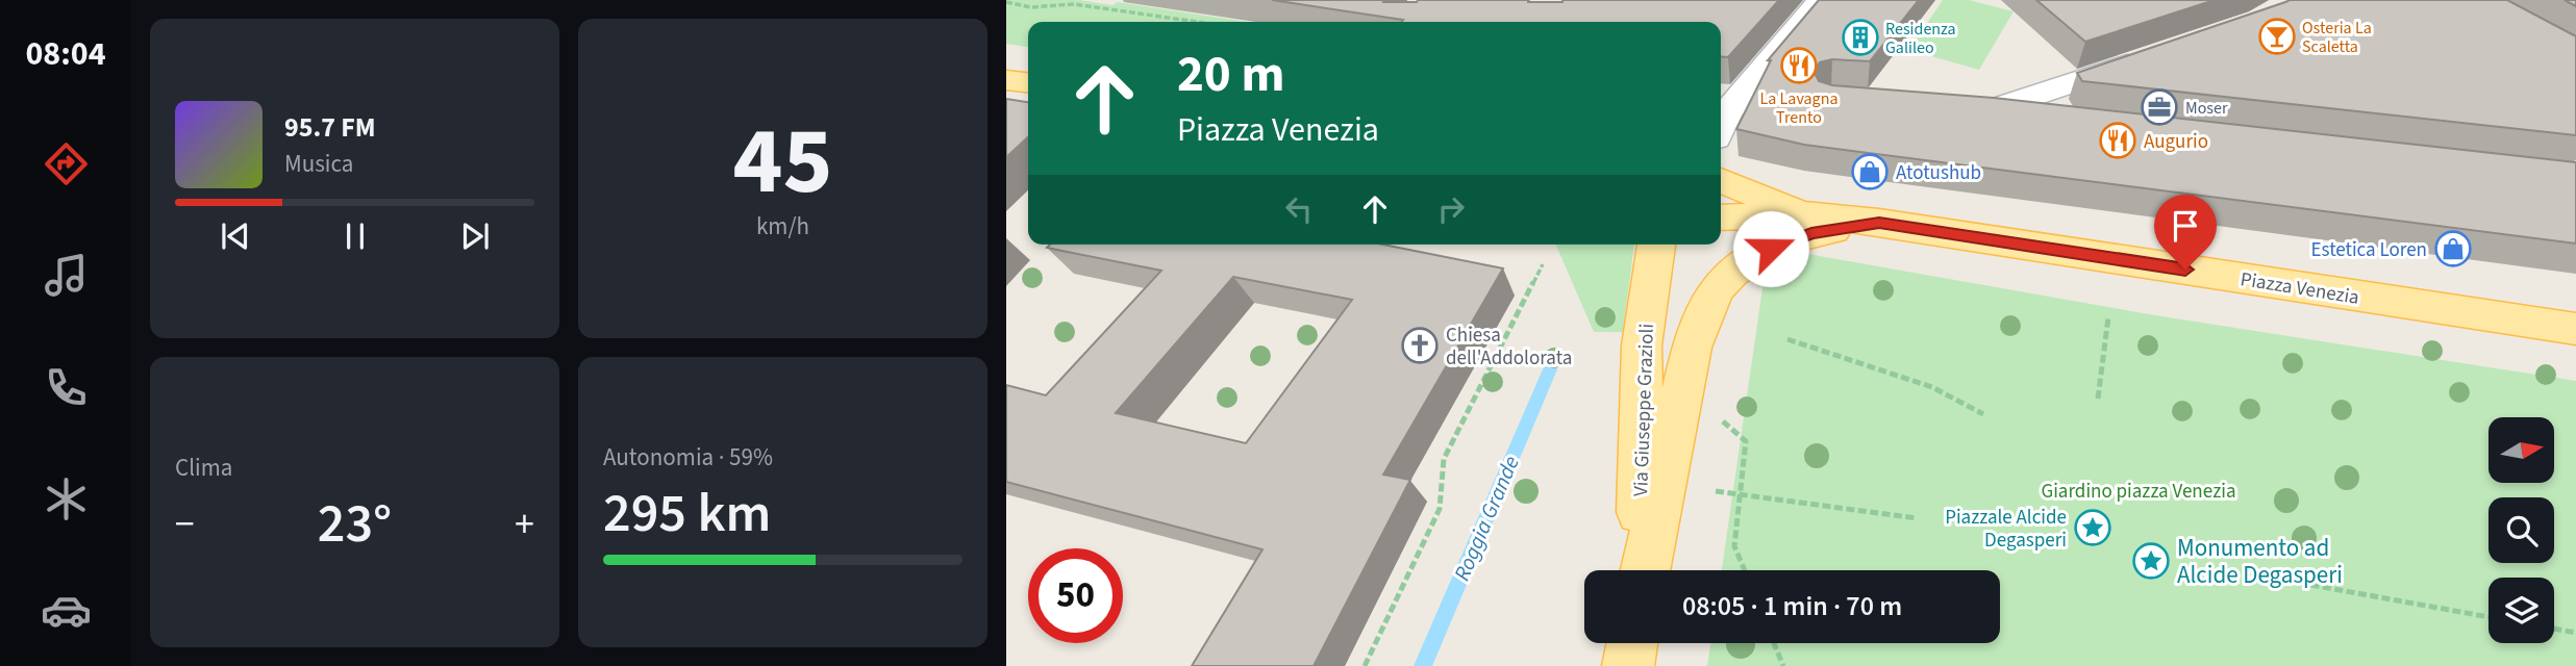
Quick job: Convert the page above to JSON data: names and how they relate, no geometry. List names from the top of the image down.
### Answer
{
  "streets": {
    "main road": ["Piazza Venezia", "Via Giuseppe Grazioli"]
  },
  "water": ["Roggia Grande"],
  "parks": ["Giardino piazza Venezia"],
  "places": {
    "bar": ["Osteria La Scaletta"],
    "building": ["Residenza Galileo"],
    "restaurant": ["La Lavagna Trento", "Augurio"],
    "office": ["Moser"],
    "shop": ["Atotushub", "Estetica Loren"],
    "church": ["Chiesa dell'Addolorata"],
    "place": ["Piazzale Alcide Degasperi", "Monumento ad Alcide Degasperi"]
  },
  "north": "right",
  "page": {
    "tabs": "08:04",
    "tile": [
      ["45", "km/h"],
      "Clima",
      ["Autonomia · 59%", "295 km"]
    ],
    "turn": ["20 m", "Piazza Venezia"],
    "song": ["95.7 FM", "Musica"],
    "heat": ["−", "23°", "+"],
    "limit": "50",
    "trip": "08:05 · 1 min · 70 m"
  }
}
